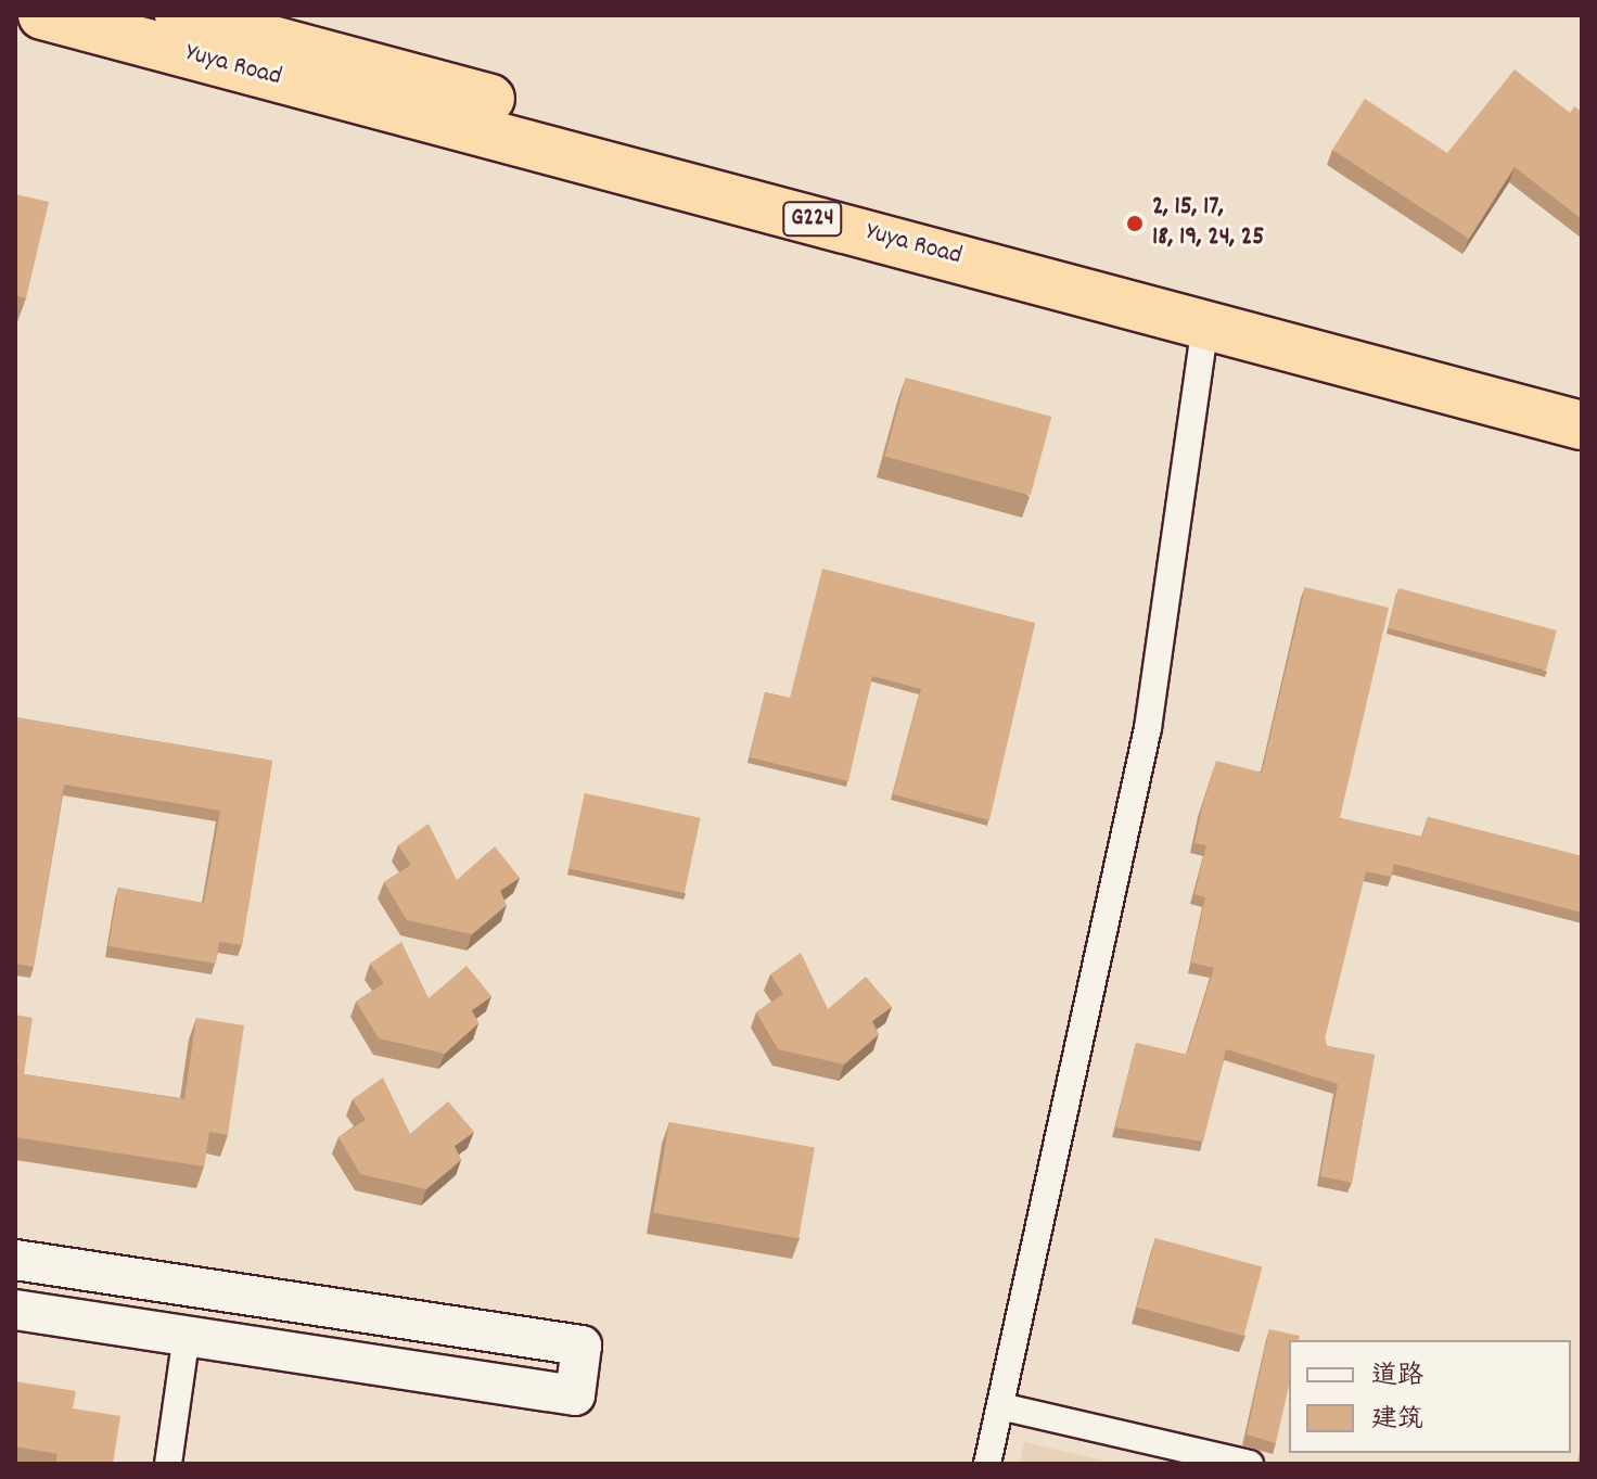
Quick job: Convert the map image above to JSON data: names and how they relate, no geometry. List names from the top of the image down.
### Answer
{
  "streets": {
    "highway": ["Yuya Road", "G224"]
  },
  "places": ["2, 15, 17, 18, 19, 24, 25"],
  "legend": ["道路", "建筑"]
}
